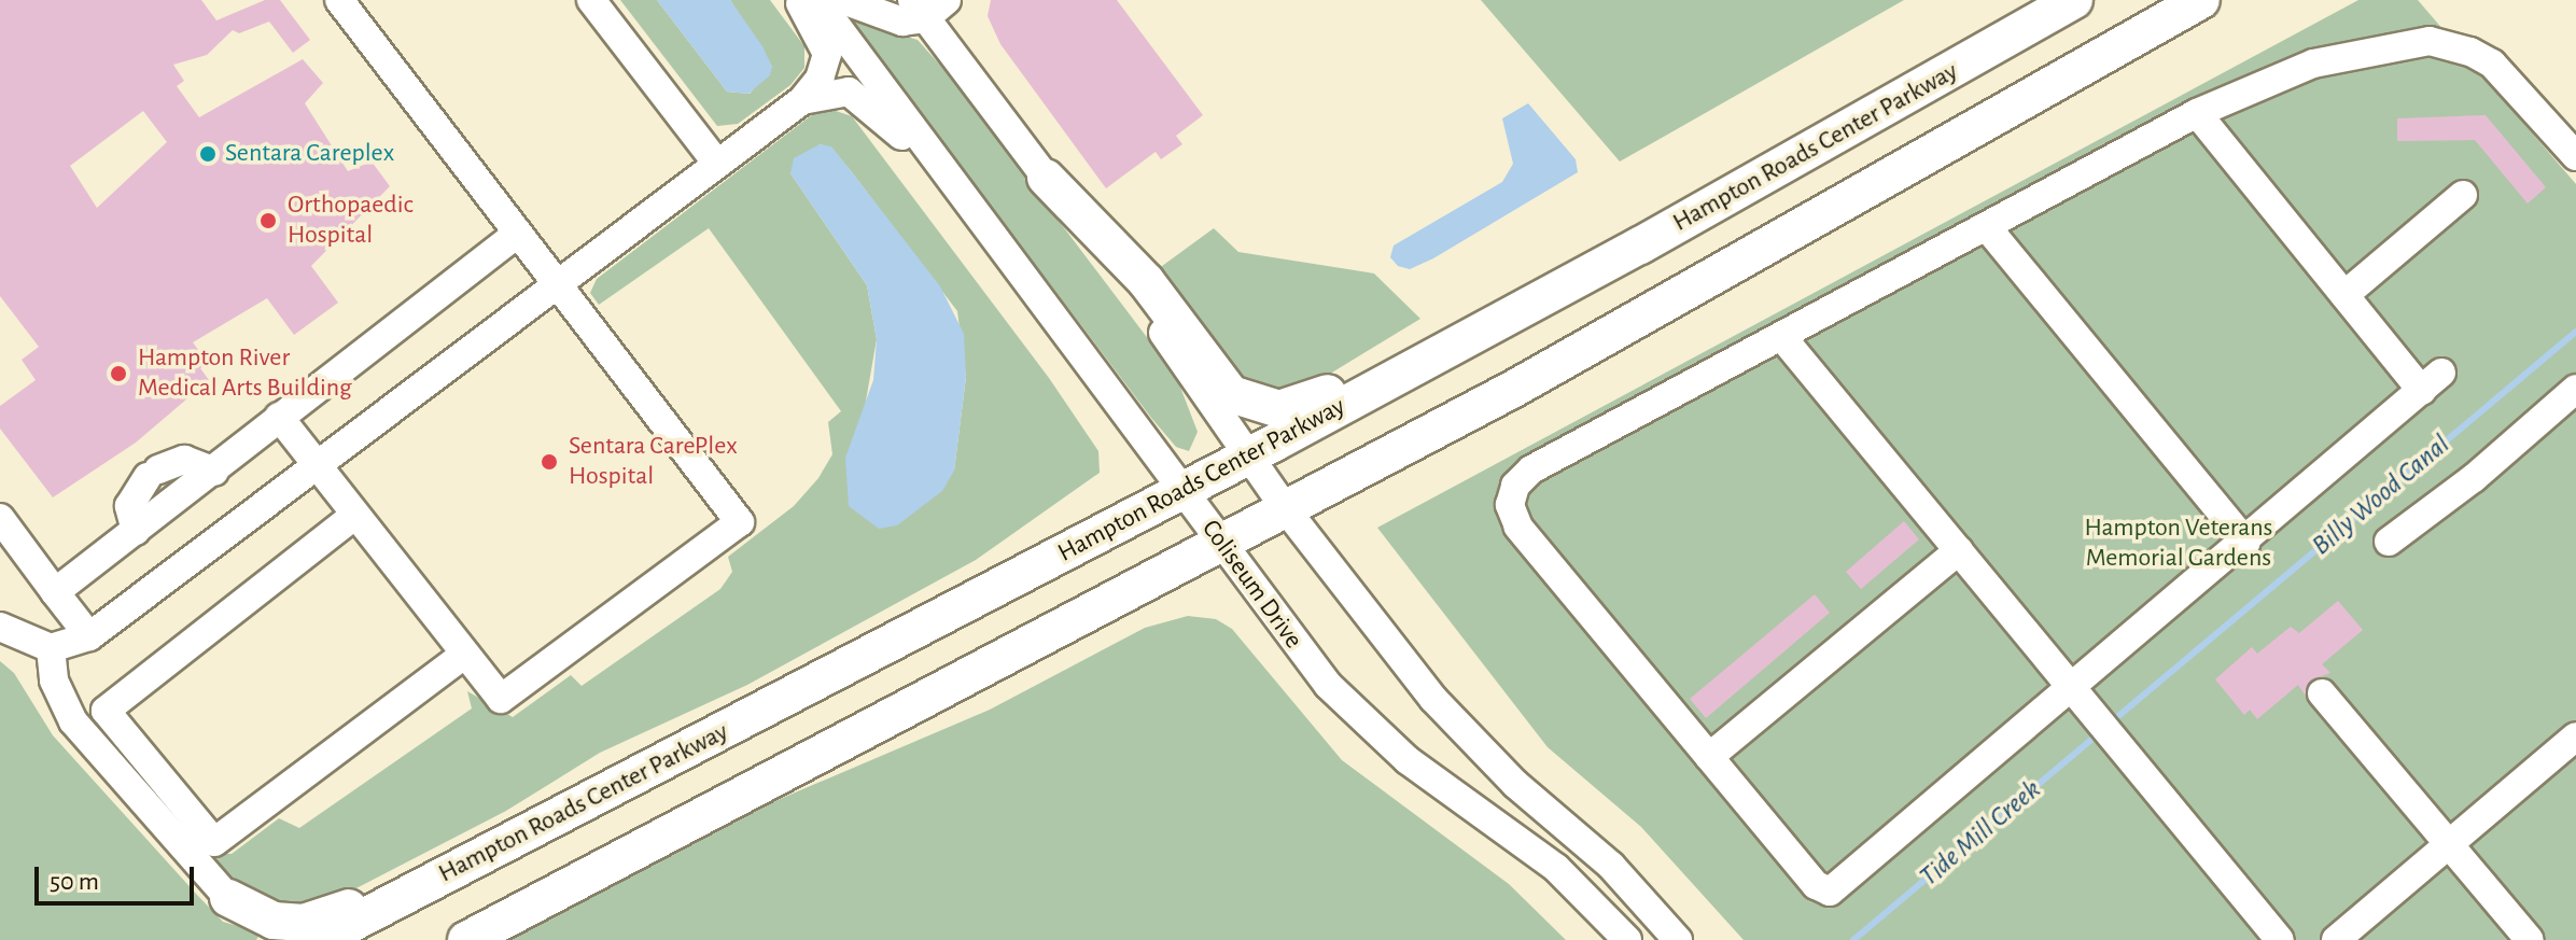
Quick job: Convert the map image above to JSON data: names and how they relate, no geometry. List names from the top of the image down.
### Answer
{
  "streets": {
    "main road": ["Hampton Roads Center Parkway"],
    "street": ["Coliseum Drive"]
  },
  "crossings": [
    ["Hampton Roads Center Parkway", "Coliseum Drive"]
  ],
  "water": ["Billy Wood Canal", "Tide Mill Creek"],
  "parks": ["Hampton Veterans Memorial Gardens"],
  "places": [
    "Sentara Careplex",
    "Orthopaedic Hospital",
    "Hampton River Medical Arts Building",
    "Sentara CarePlex Hospital"
  ],
  "scale_bar": "50 m"
}
